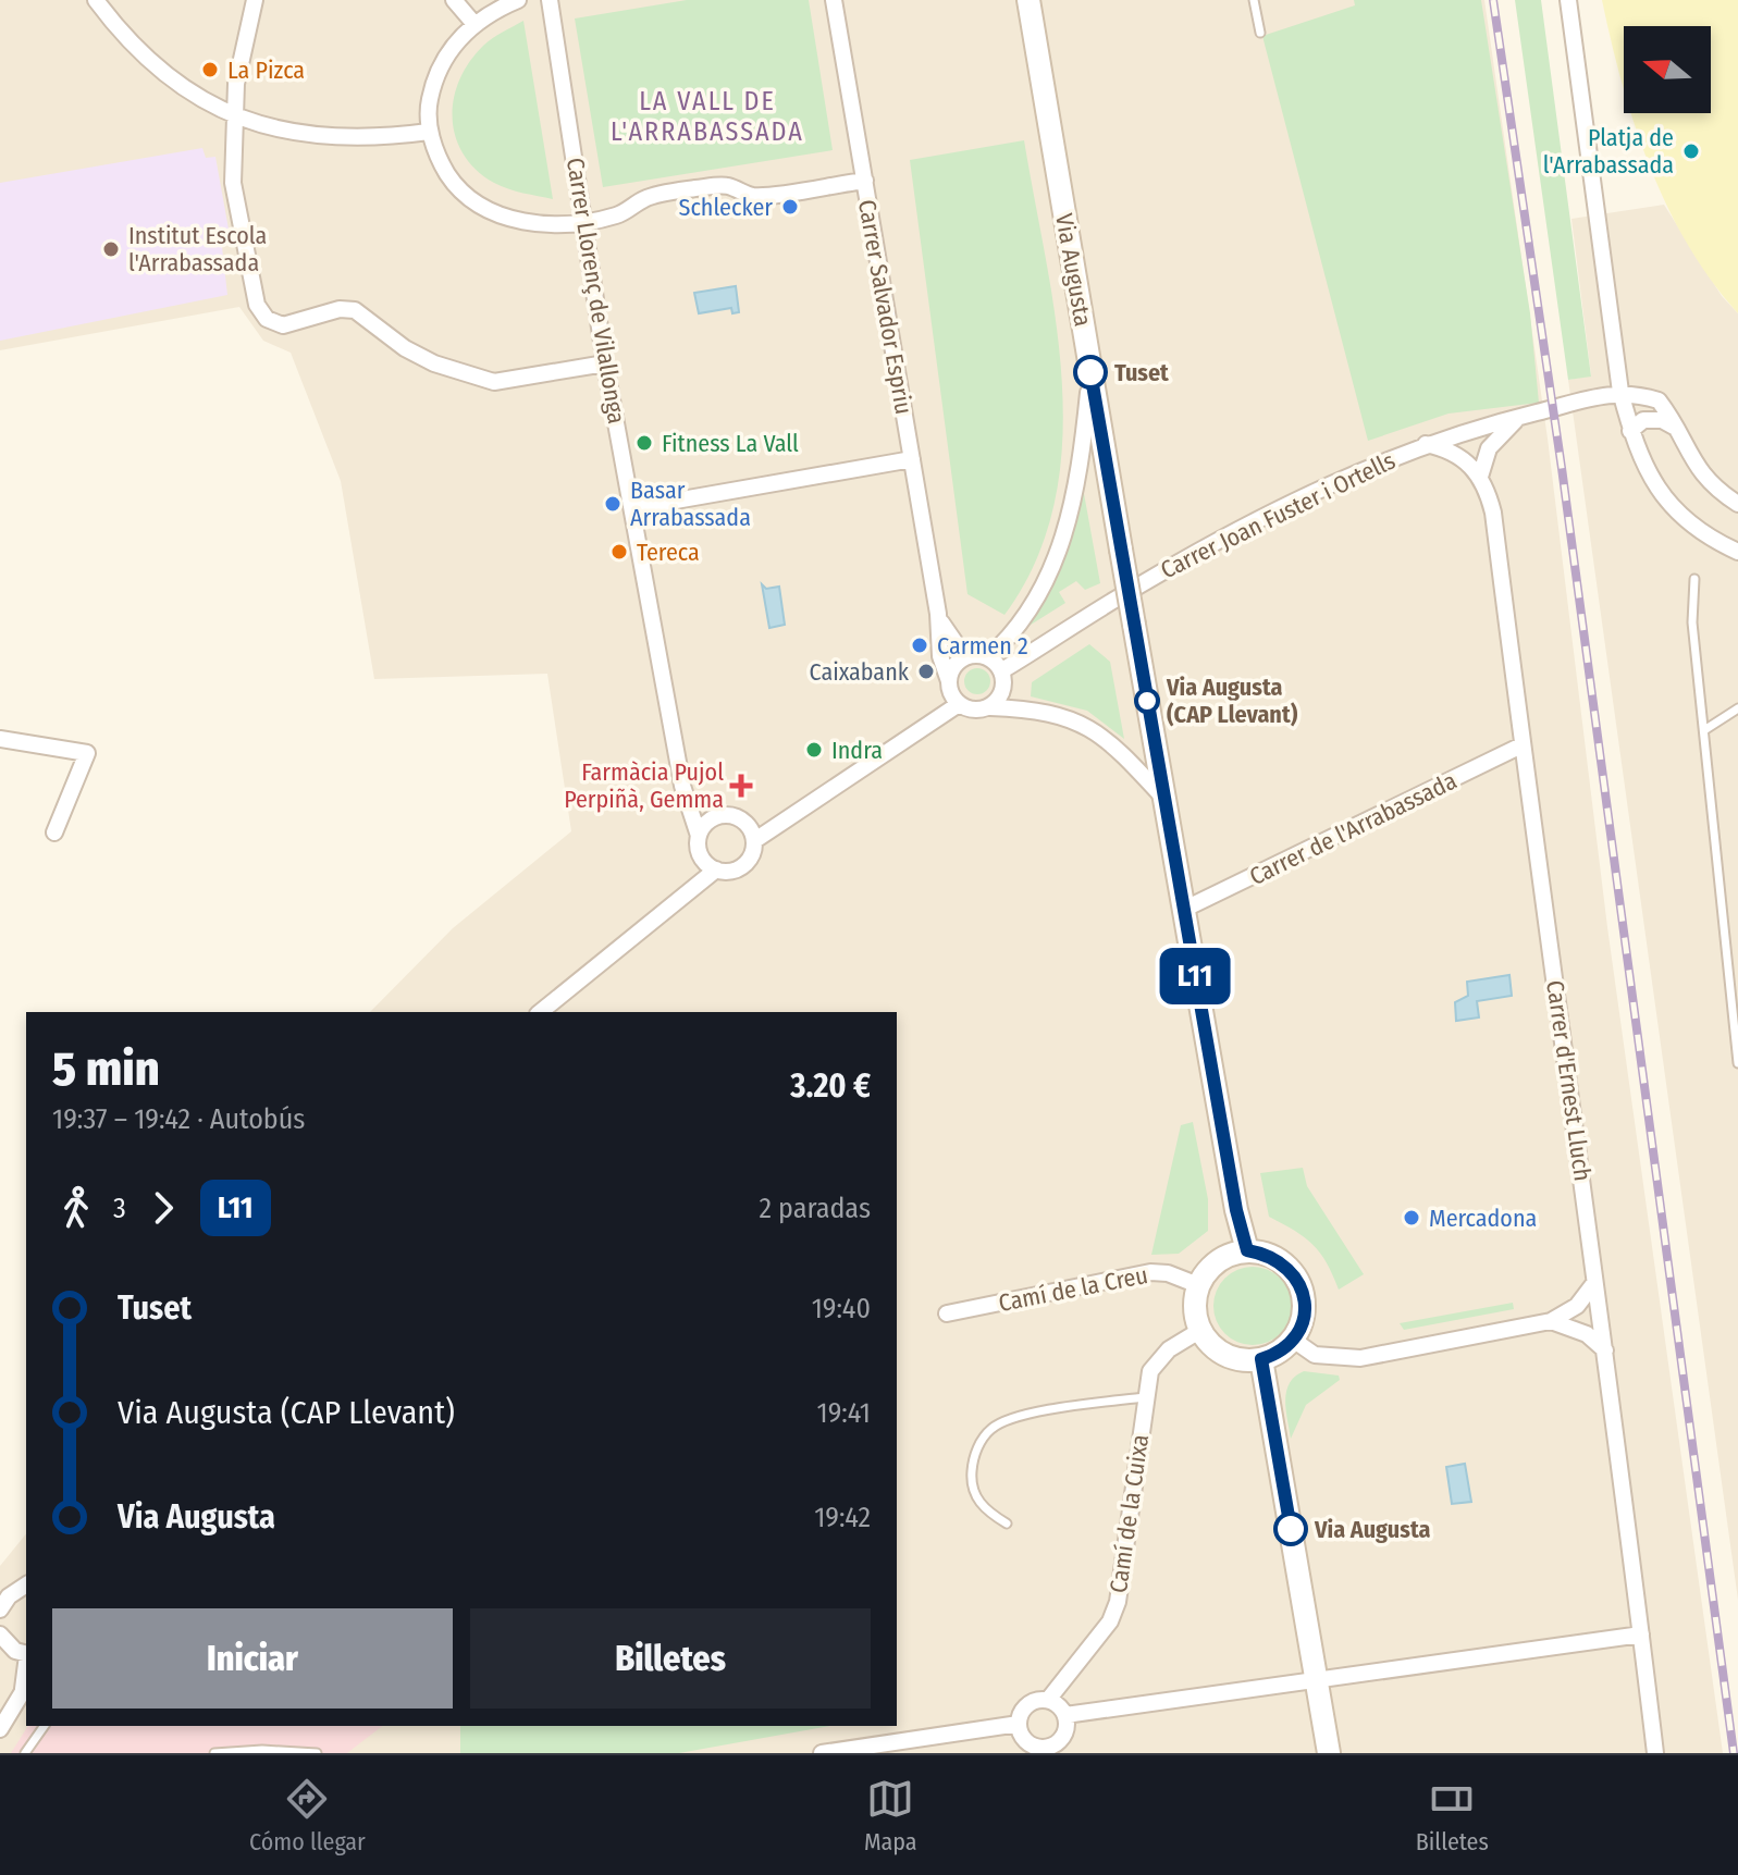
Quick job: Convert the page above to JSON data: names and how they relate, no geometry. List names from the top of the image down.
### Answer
{
  "streets": {
    "main road": ["Via Augusta"],
    "street": [
      "Carrer Llorenç de Vilallonga",
      "Carrer Salvador Espriu",
      "Carrer Joan Fuster i Ortells",
      "Carrer de l'Arrabassada",
      "Carrer d'Ernest Lluch",
      "Camí de la Creu",
      "Camí de la Cuixa"
    ]
  },
  "crossings": [
    ["Via Augusta", "Carrer de l'Arrabassada"],
    ["Via Augusta", "Camí de la Creu"],
    ["Via Augusta", "Camí de la Cuixa"],
    ["Carrer Salvador Espriu", "Carrer Joan Fuster i Ortells"],
    ["Carrer de l'Arrabassada", "Carrer d'Ernest Lluch"],
    ["Camí de la Creu", "Camí de la Cuixa"]
  ],
  "districts": ["LA VALL DE L'ARRABASSADA"],
  "places": {
    "other": [
      "La Pizca",
      "Platja de l'Arrabassada",
      "Schlecker",
      "Institut Escola l'Arrabassada",
      "Tuset",
      "Fitness La Vall",
      "Basar Arrabassada",
      "Tereca",
      "Carmen 2",
      "Caixabank",
      "Via Augusta (CAP Llevant)",
      "Indra",
      "Mercadona",
      "Via Augusta"
    ],
    "health": ["Farmàcia Pujol Perpiñà, Gemma"]
  },
  "lines": ["bus line L11"],
  "north": "left",
  "page": {
    "on_map": "L11",
    "heading": ["5 min", "19:37 – 19:42 · Autobús", "3.20 €"],
    "legs": ["3", "L11", "2 paradas"],
    "list": [
      {
        "name": "Tuset",
        "value": "19:40"
      },
      {
        "name": "Via Augusta (CAP Llevant)",
        "value": "19:41"
      },
      {
        "name": "Via Augusta",
        "value": "19:42"
      }
    ],
    "buttons": ["Iniciar", "Billetes"],
    "tabs": ["Cómo llegar", "Mapa", "Billetes"]
  }
}
